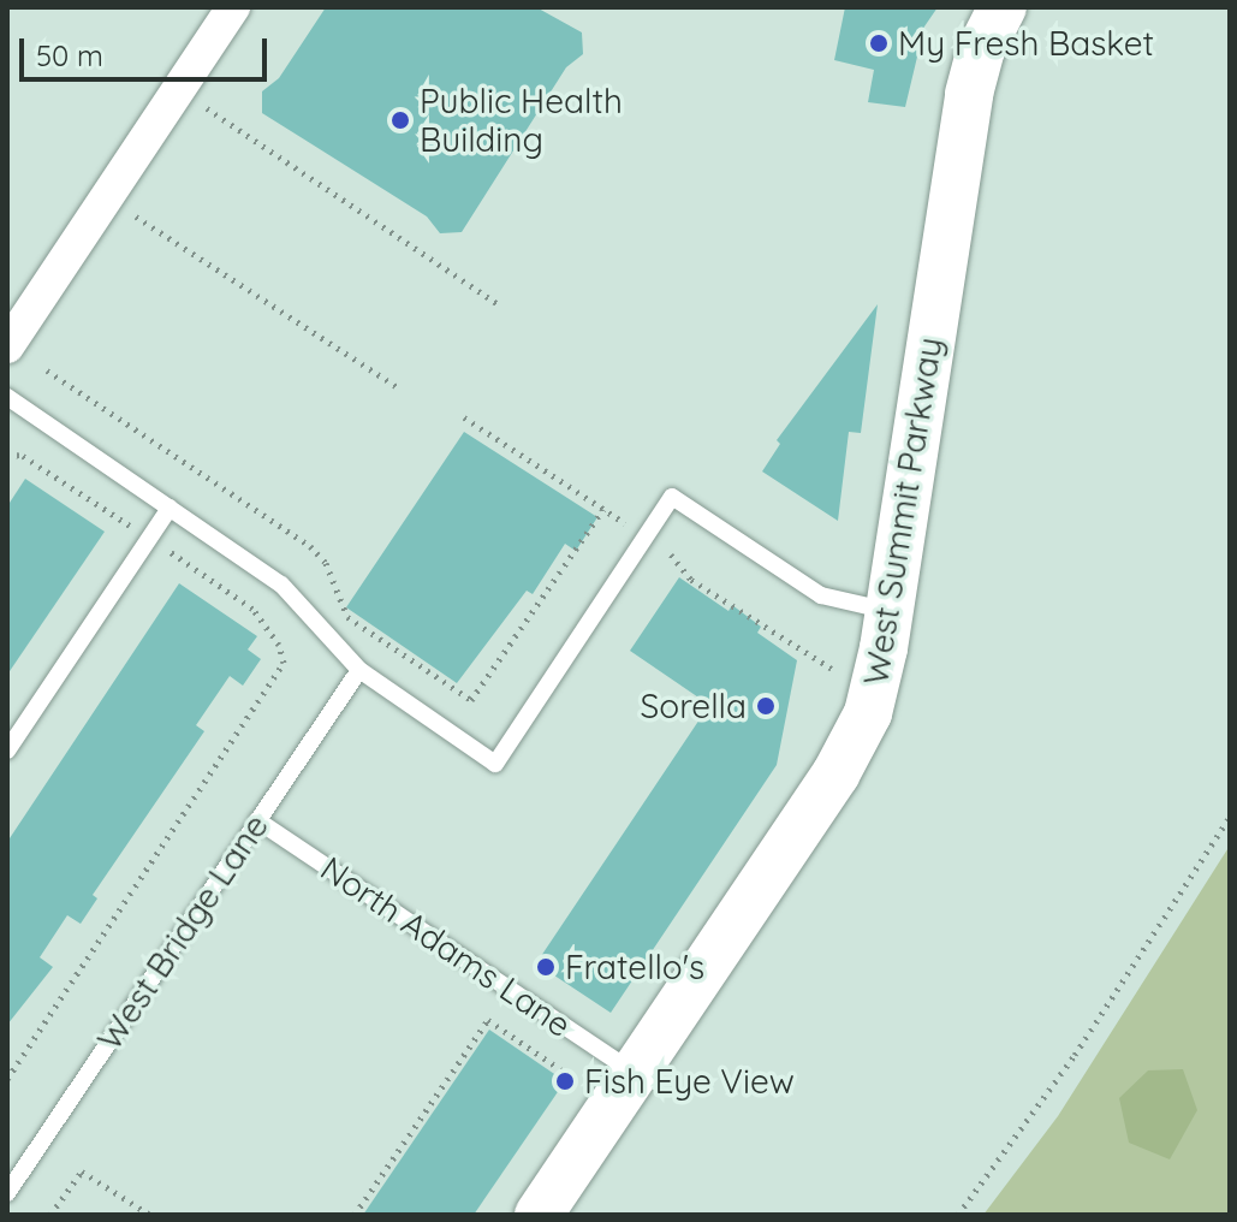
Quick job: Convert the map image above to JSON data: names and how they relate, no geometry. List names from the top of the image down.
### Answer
{
  "streets": {
    "street": ["West Summit Parkway"],
    "lane": ["West Bridge Lane", "North Adams Lane"]
  },
  "crossings": [
    ["West Summit Parkway", "North Adams Lane"],
    ["West Bridge Lane", "North Adams Lane"]
  ],
  "places": [
    "My Fresh Basket",
    "Public Health Building",
    "Sorella",
    "Fratello's",
    "Fish Eye View"
  ],
  "scale_bar": "50 m"
}
